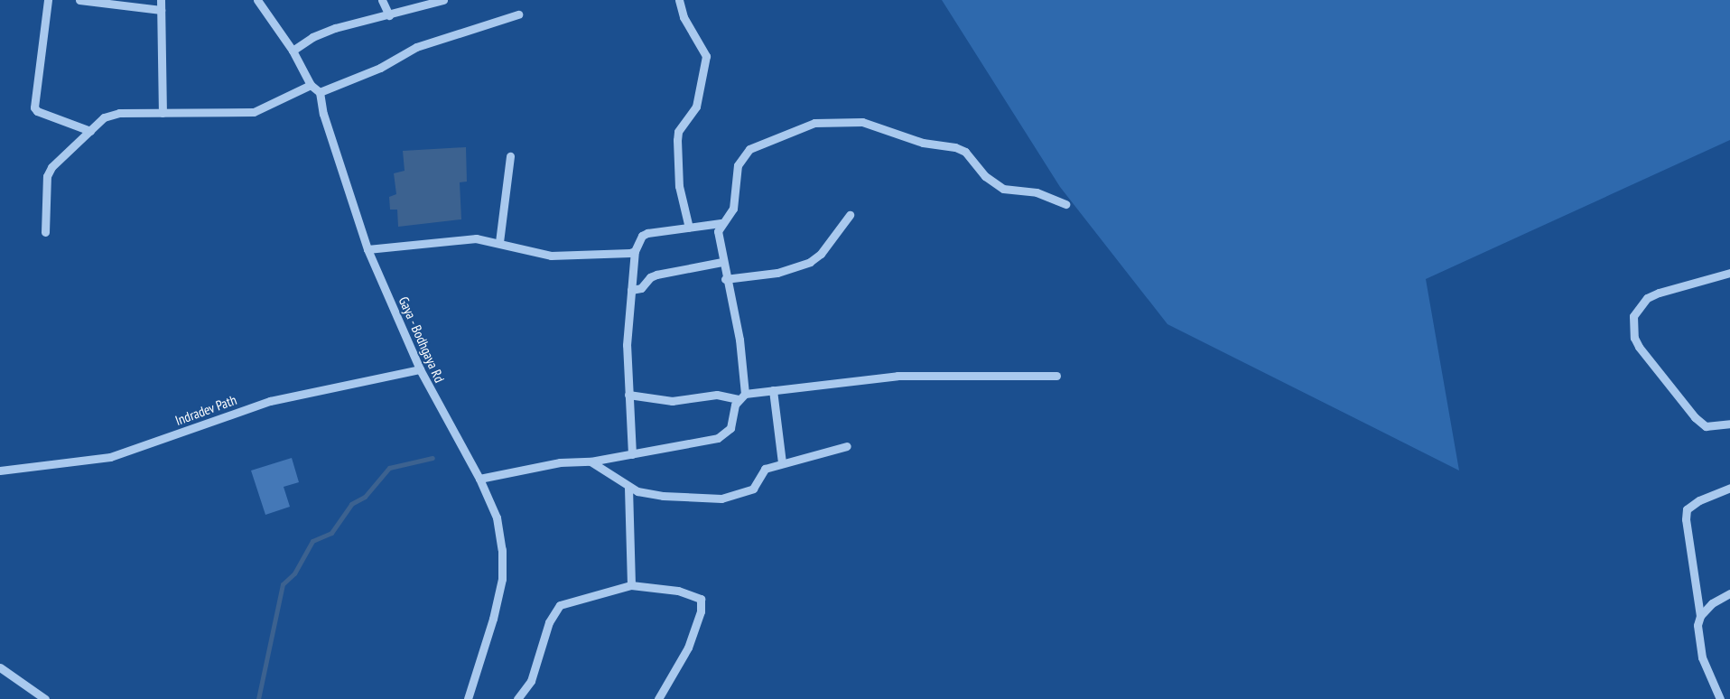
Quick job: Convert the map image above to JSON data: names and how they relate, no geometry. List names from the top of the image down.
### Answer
{
  "streets": {
    "street": ["Gaya - Bodhgaya Rd", "Indradev Path"]
  },
  "crossings": [
    ["Gaya - Bodhgaya Rd", "Indradev Path"]
  ]
}
